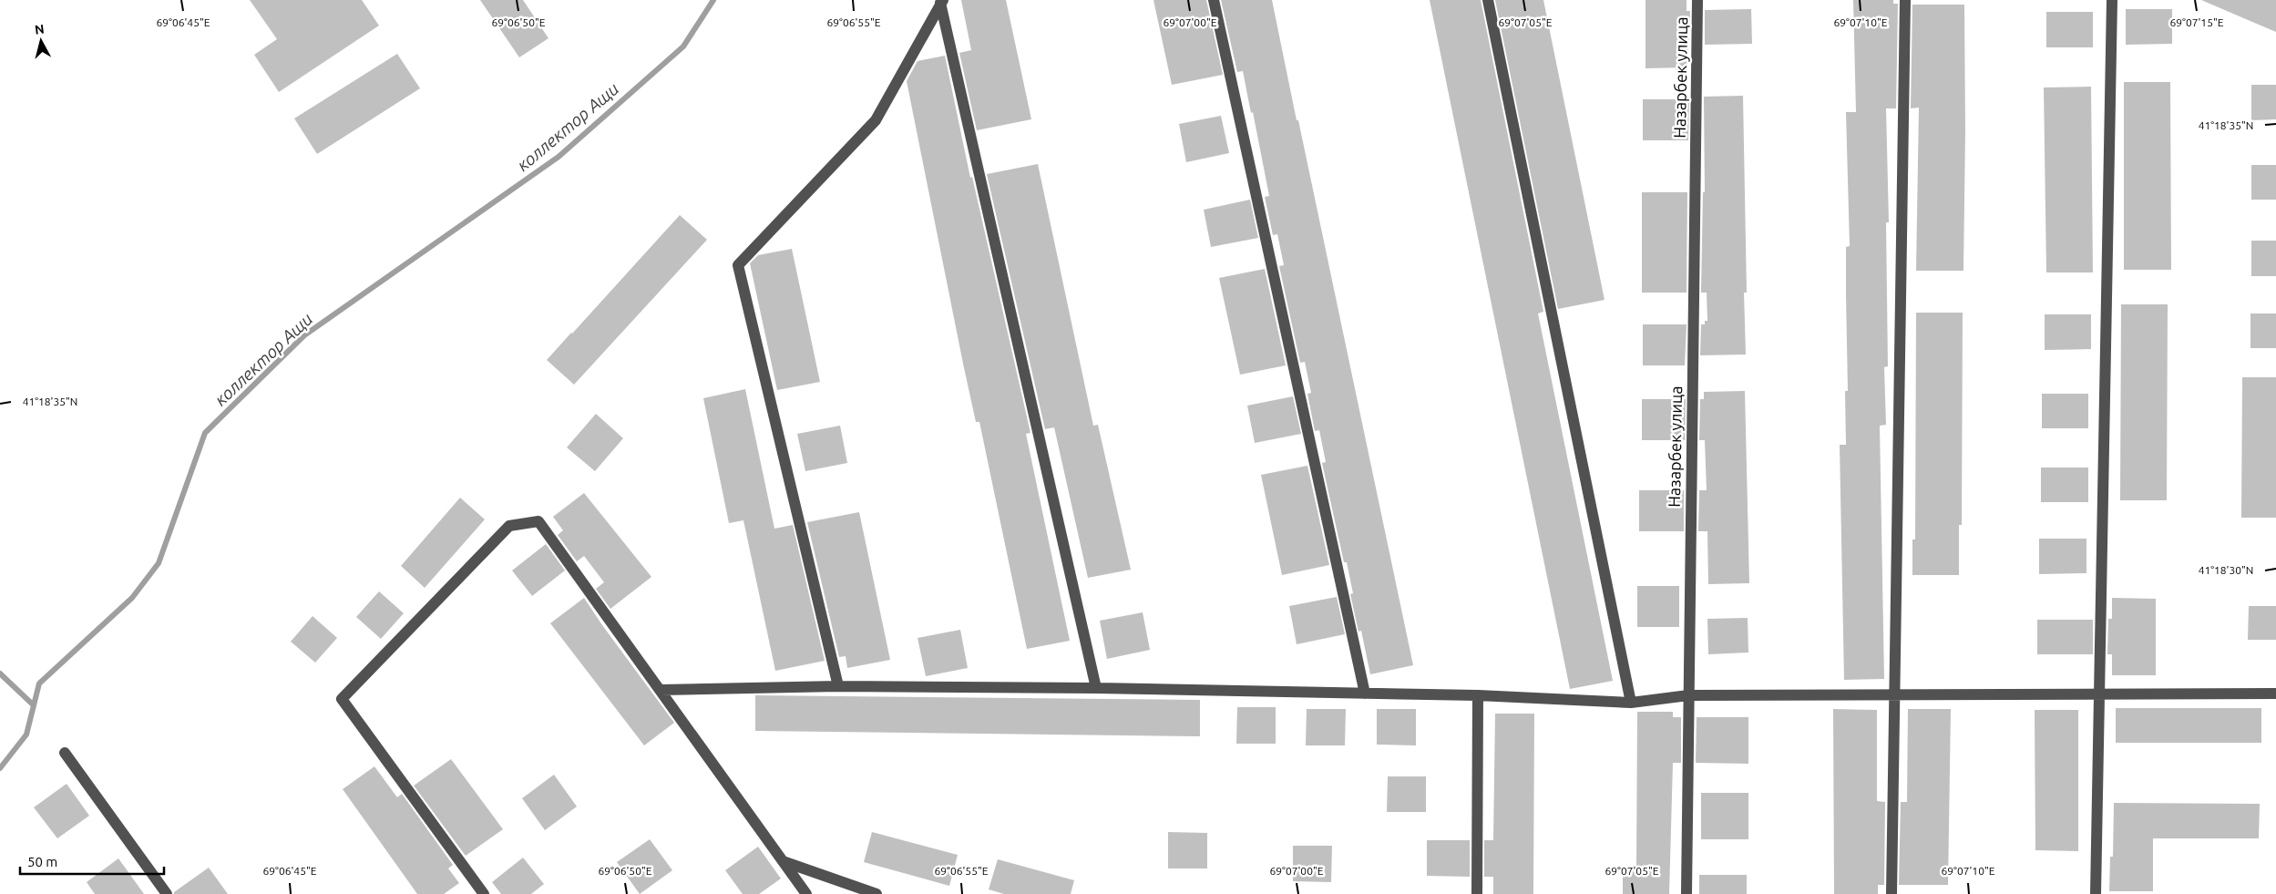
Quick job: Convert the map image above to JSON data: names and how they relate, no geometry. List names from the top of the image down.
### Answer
{
  "streets": {
    "street": ["Назарбек улица"]
  },
  "water": ["коллектор Ащи"],
  "scale_bar": "50 m",
  "north": "top",
  "coordinates": [
    "69°06'45\"E",
    "69°06'50\"E",
    "69°06'55\"E",
    "69°07'00\"E",
    "69°07'05\"E",
    "69°07'10\"E",
    "69°07'15\"E",
    "41°18'35\"N",
    "41°18'30\"N"
  ]
}
